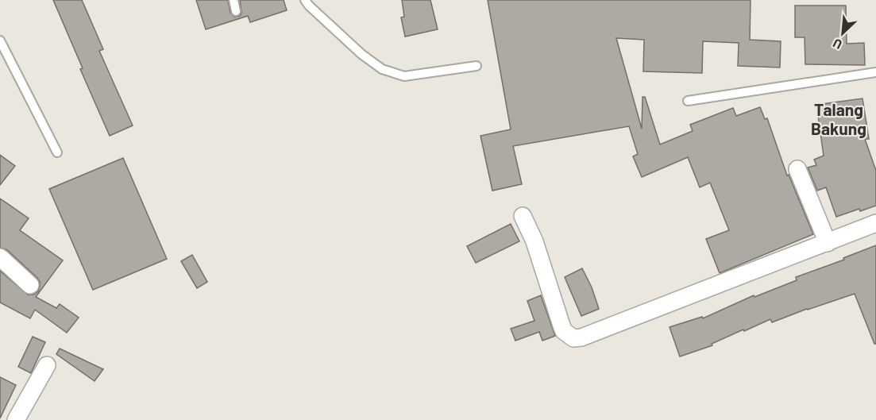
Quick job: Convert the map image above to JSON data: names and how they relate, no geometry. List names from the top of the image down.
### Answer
{
  "districts": ["Talang Bakung"],
  "north": "bottom left"
}
